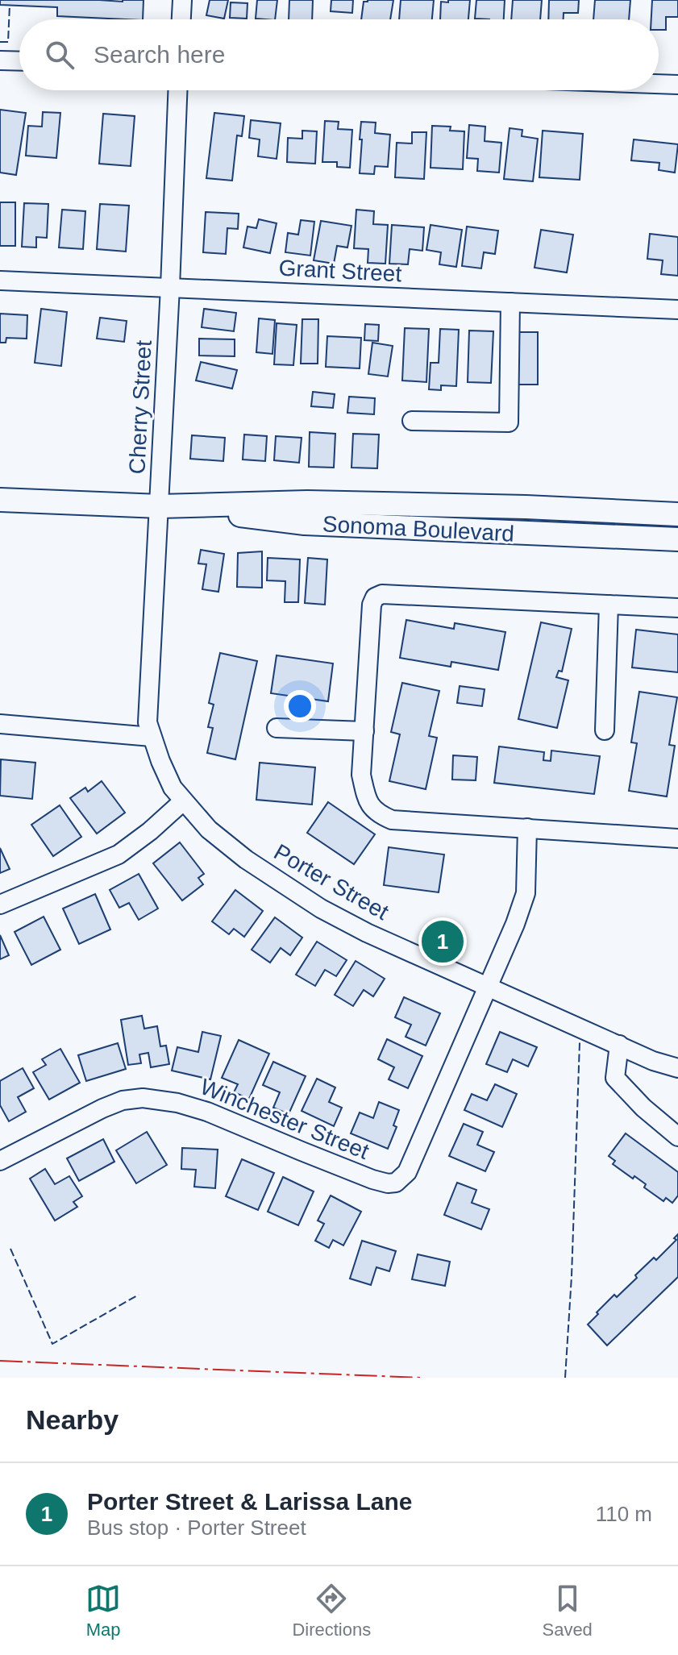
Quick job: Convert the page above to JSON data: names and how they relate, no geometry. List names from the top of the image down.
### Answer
{
  "streets": {
    "main road": ["Sonoma Boulevard"],
    "street": [
      "Grant Street",
      "Cherry Street",
      "Porter Street",
      "Winchester Street"
    ]
  },
  "crossings": [
    ["Grant Street", "Cherry Street"],
    ["Cherry Street", "Sonoma Boulevard"],
    ["Cherry Street", "Porter Street"],
    ["Porter Street", "Winchester Street"]
  ],
  "page": {
    "search": "Search here",
    "pins": "1",
    "heading": "Nearby",
    "list": [
      {
        "mark": "1",
        "name": "Porter Street & Larissa Lane",
        "note": "Bus stop · Porter Street",
        "value": "110 m"
      }
    ],
    "nav": ["Map", "Directions", "Saved"]
  }
}
